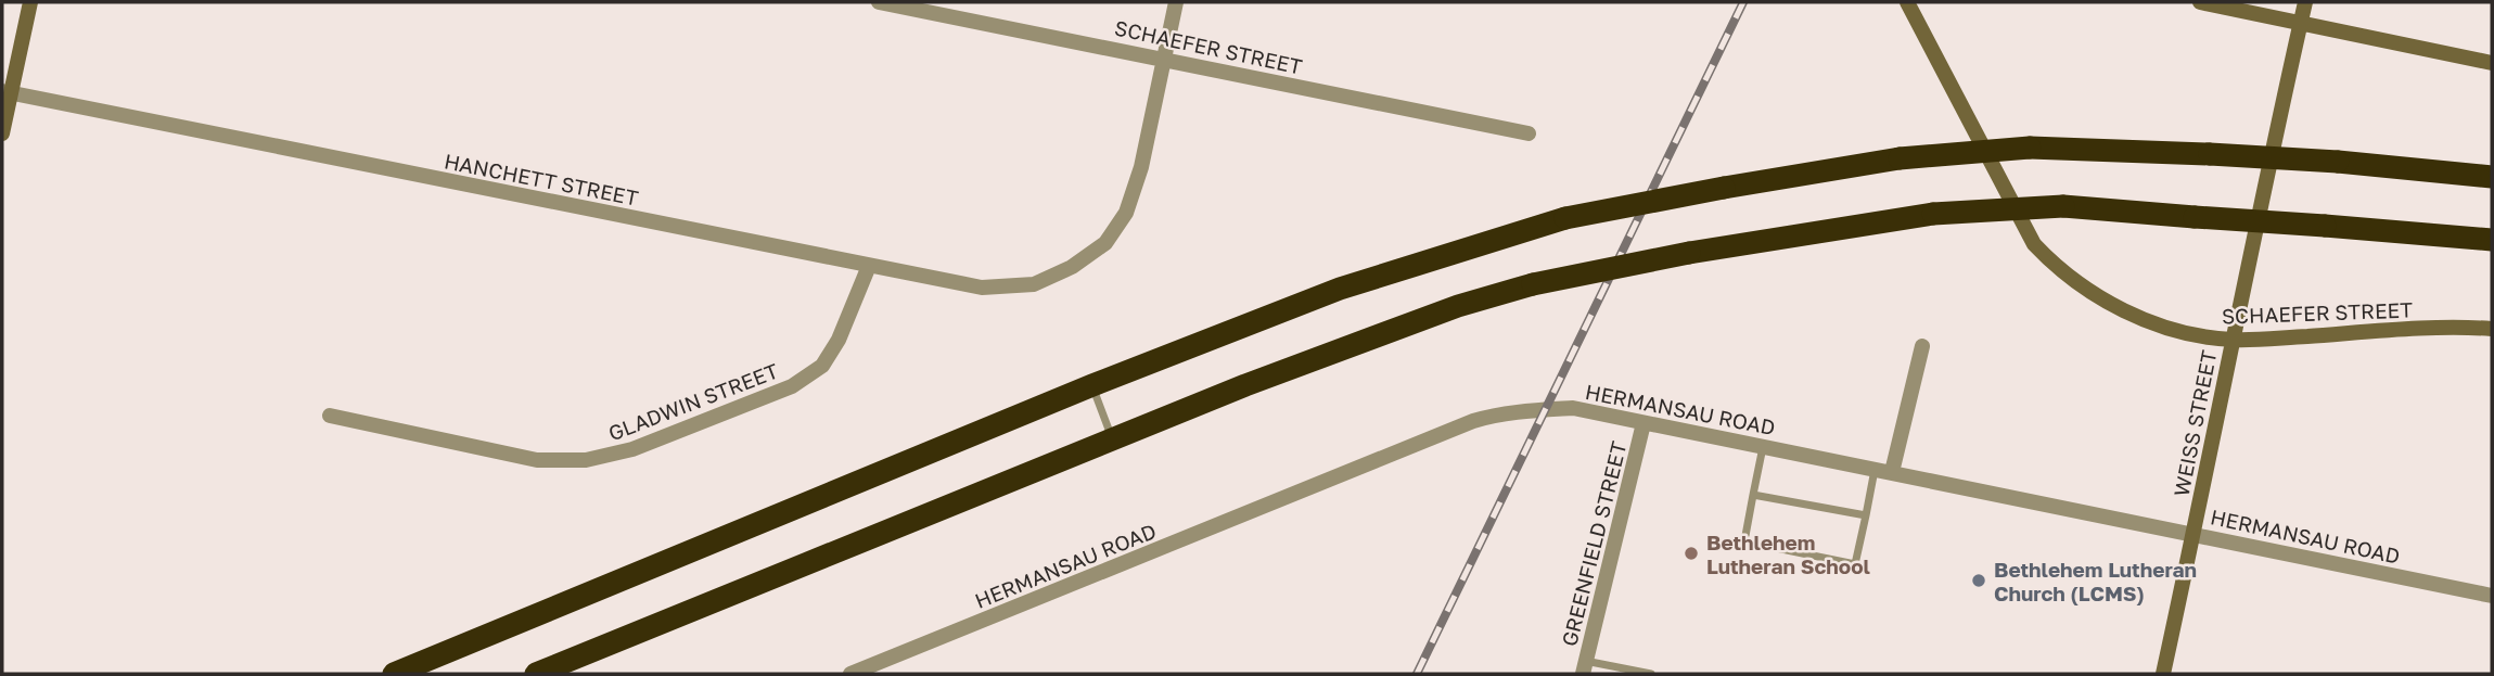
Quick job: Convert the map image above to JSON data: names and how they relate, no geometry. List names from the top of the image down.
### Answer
{
  "streets": {
    "street": [
      "SCHAEFER STREET",
      "HANCHETT STREET",
      "GLADWIN STREET",
      "HERMANSAU ROAD",
      "WEISS STREET",
      "GREENFIELD STREET"
    ]
  },
  "crossings": [
    ["SCHAEFER STREET", "HANCHETT STREET"],
    ["SCHAEFER STREET", "WEISS STREET"],
    ["HANCHETT STREET", "GLADWIN STREET"],
    ["HERMANSAU ROAD", "WEISS STREET"],
    ["HERMANSAU ROAD", "GREENFIELD STREET"]
  ],
  "places": ["Bethlehem Lutheran School", "Bethlehem Lutheran Church (LCMS)"]
}
